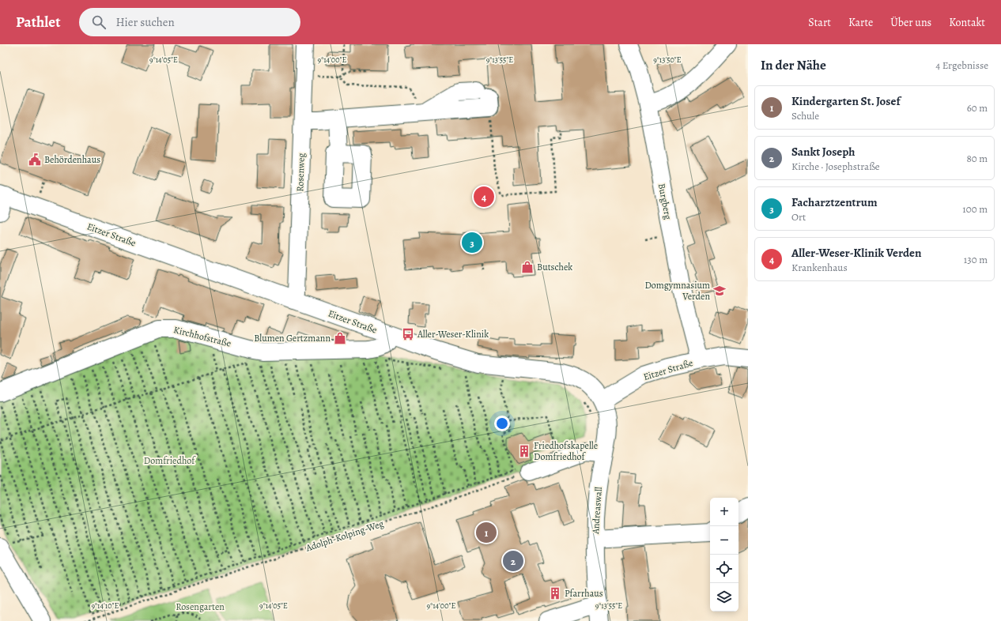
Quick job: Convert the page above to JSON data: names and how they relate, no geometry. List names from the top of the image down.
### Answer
{
  "streets": {
    "street": [
      "Rosenweg",
      "Burgberg",
      "Eitzer Straße",
      "Kirchhofstraße",
      "Andreaswall"
    ],
    "path": ["Adolph-Kolping-Weg"]
  },
  "crossings": [
    ["Rosenweg", "Eitzer Straße"],
    ["Burgberg", "Eitzer Straße"],
    ["Eitzer Straße", "Kirchhofstraße"],
    ["Eitzer Straße", "Andreaswall"]
  ],
  "parks": ["Domfriedhof", "Rosengarten"],
  "places": {
    "public building": ["Behördenhaus"],
    "shop": ["Butschek", "Blumen Gertzmann"],
    "school or university": ["Domgymnasium Verden"],
    "bus stop": ["Aller-Weser-Klinik"],
    "building": ["Friedhofskapelle Domfriedhof", "Pfarrhaus"]
  },
  "page": {
    "header": "Pathlet",
    "search": "Hier suchen",
    "nav": [
      "Start",
      "Karte",
      "Über uns",
      "Kontakt"
    ],
    "heading": ["In der Nähe", "4 Ergebnisse"],
    "list": [
      {
        "mark": "1",
        "name": "Kindergarten St. Josef",
        "note": "Schule",
        "value": "60 m"
      },
      {
        "mark": "2",
        "name": "Sankt Joseph",
        "note": "Kirche · Josephstraße",
        "value": "80 m"
      },
      {
        "mark": "3",
        "name": "Facharztzentrum",
        "note": "Ort",
        "value": "100 m"
      },
      {
        "mark": "4",
        "name": "Aller-Weser-Klinik Verden",
        "note": "Krankenhaus",
        "value": "130 m"
      }
    ],
    "pins": [
      "4",
      "3",
      "1",
      "2"
    ],
    "map_buttons": ["+", "−"]
  },
  "coordinates": [
    "9°14'05\"E",
    "9°14'00\"E",
    "9°13'55\"E",
    "9°13'50\"E",
    "9°14'10\"E"
  ]
}
